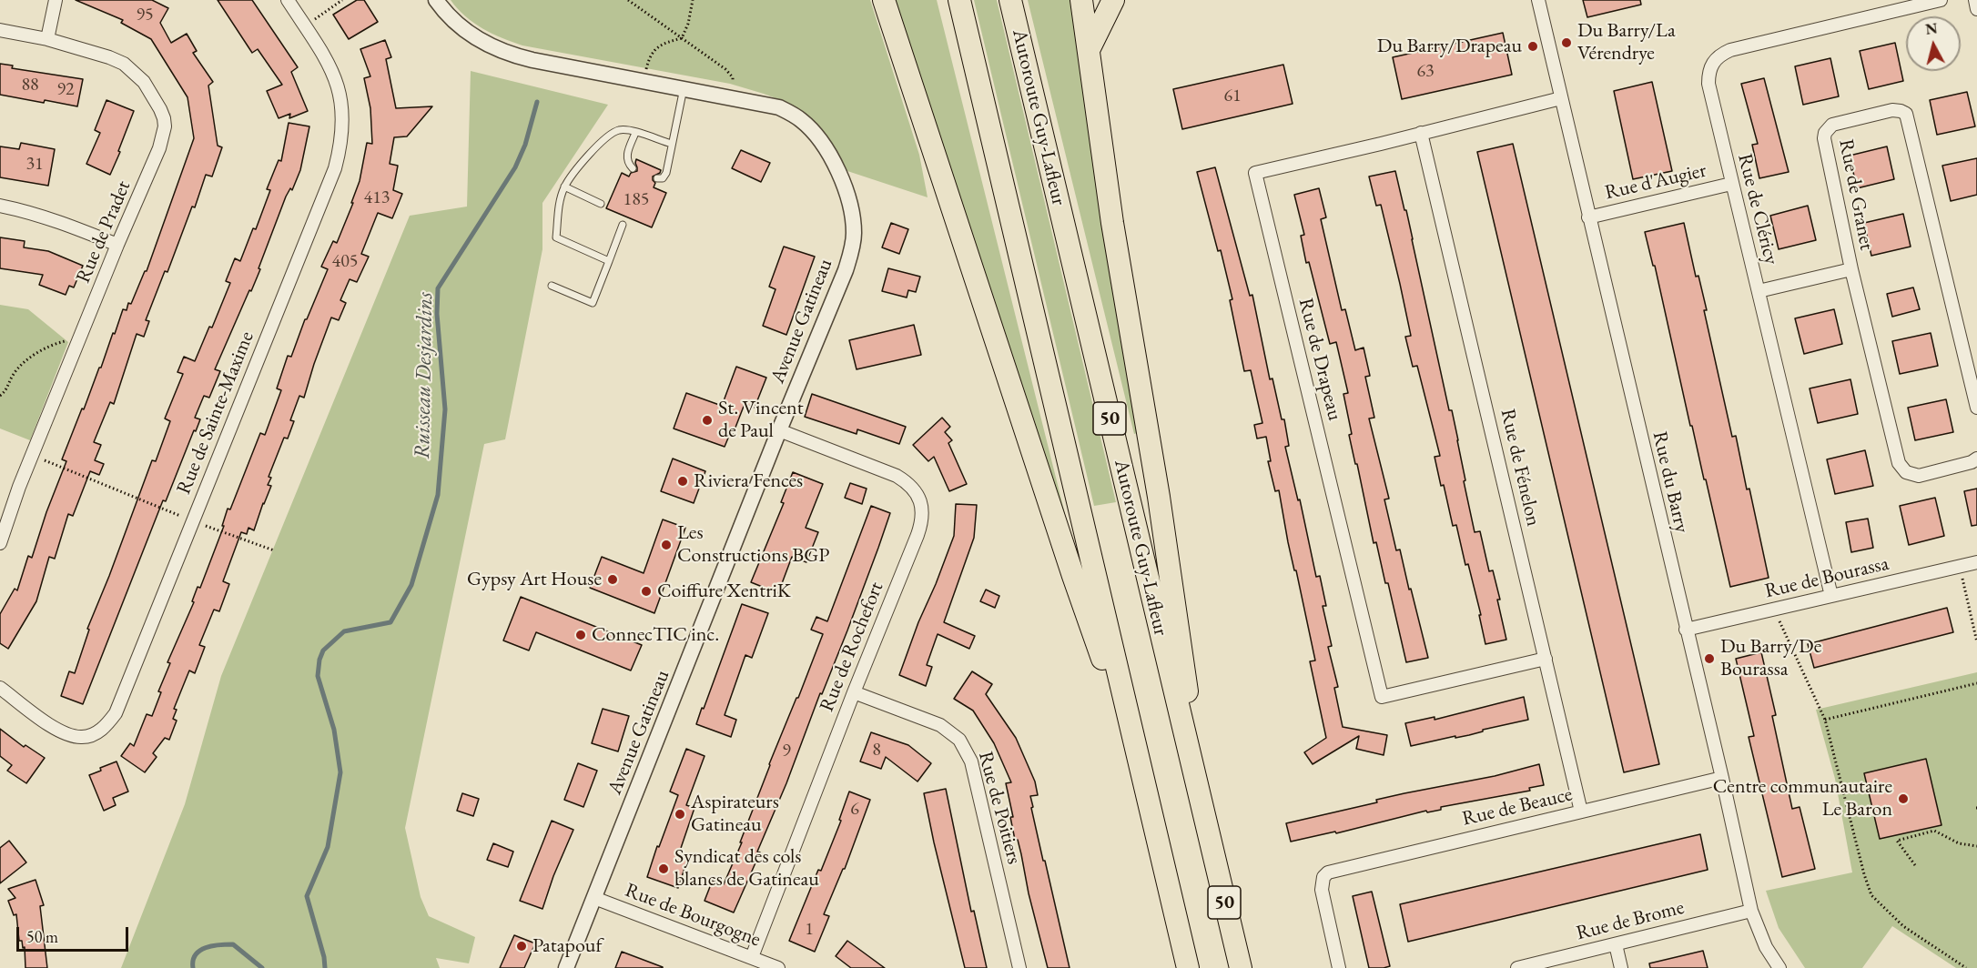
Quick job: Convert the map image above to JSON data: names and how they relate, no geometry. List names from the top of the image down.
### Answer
{
  "streets": {
    "highway": ["Autoroute Guy-Lafleur", "50"],
    "street": [
      "Rue d'Augier",
      "Rue de Granet",
      "Rue de Cléricy",
      "Rue de Pradet",
      "Avenue Gatineau",
      "Rue de Drapeau",
      "Rue de Sainte-Maxime",
      "Rue de Fénelon",
      "Rue du Barry",
      "Rue de Bourassa",
      "Rue de Rochefort",
      "Rue de Beauce",
      "Rue de Poitiers",
      "Rue de Bourgogne",
      "Rue de Brome"
    ]
  },
  "crossings": [
    ["Rue d'Augier", "Rue de Cléricy"],
    ["Rue d'Augier", "Rue du Barry"],
    ["Rue de Cléricy", "Rue de Bourassa"],
    ["Avenue Gatineau", "Rue de Rochefort"],
    ["Avenue Gatineau", "Rue de Bourgogne"],
    ["Rue de Drapeau", "Rue de Fénelon"],
    ["Rue de Drapeau", "Rue du Barry"],
    ["Rue de Fénelon", "Rue de Beauce"],
    ["Rue du Barry", "Rue de Bourassa"],
    ["Rue du Barry", "Rue de Beauce"],
    ["Rue du Barry", "Rue de Brome"],
    ["Rue de Rochefort", "Rue de Poitiers"],
    ["Rue de Rochefort", "Rue de Bourgogne"]
  ],
  "water": ["Ruisseau Desjardins"],
  "places": [
    "Du Barry/La Vérendrye",
    "Du Barry/Drapeau",
    "St. Vincent de Paul",
    "Riviera Fences",
    "Les Constructions BGP",
    "Gypsy Art House",
    "Coiffure XentriK",
    "ConnecTIC inc.",
    "Du Barry/De Bourassa",
    "Centre communautaire Le Baron",
    "Aspirateurs Gatineau",
    "Syndicat des cols blancs de Gatineau",
    "Patapouf"
  ],
  "house_numbers": [
    "95",
    "63",
    "88",
    "92",
    "61",
    "31",
    "413",
    "185",
    "405",
    "8",
    "9",
    "6",
    "1"
  ],
  "scale_bar": "50 m",
  "north": "top"
}
